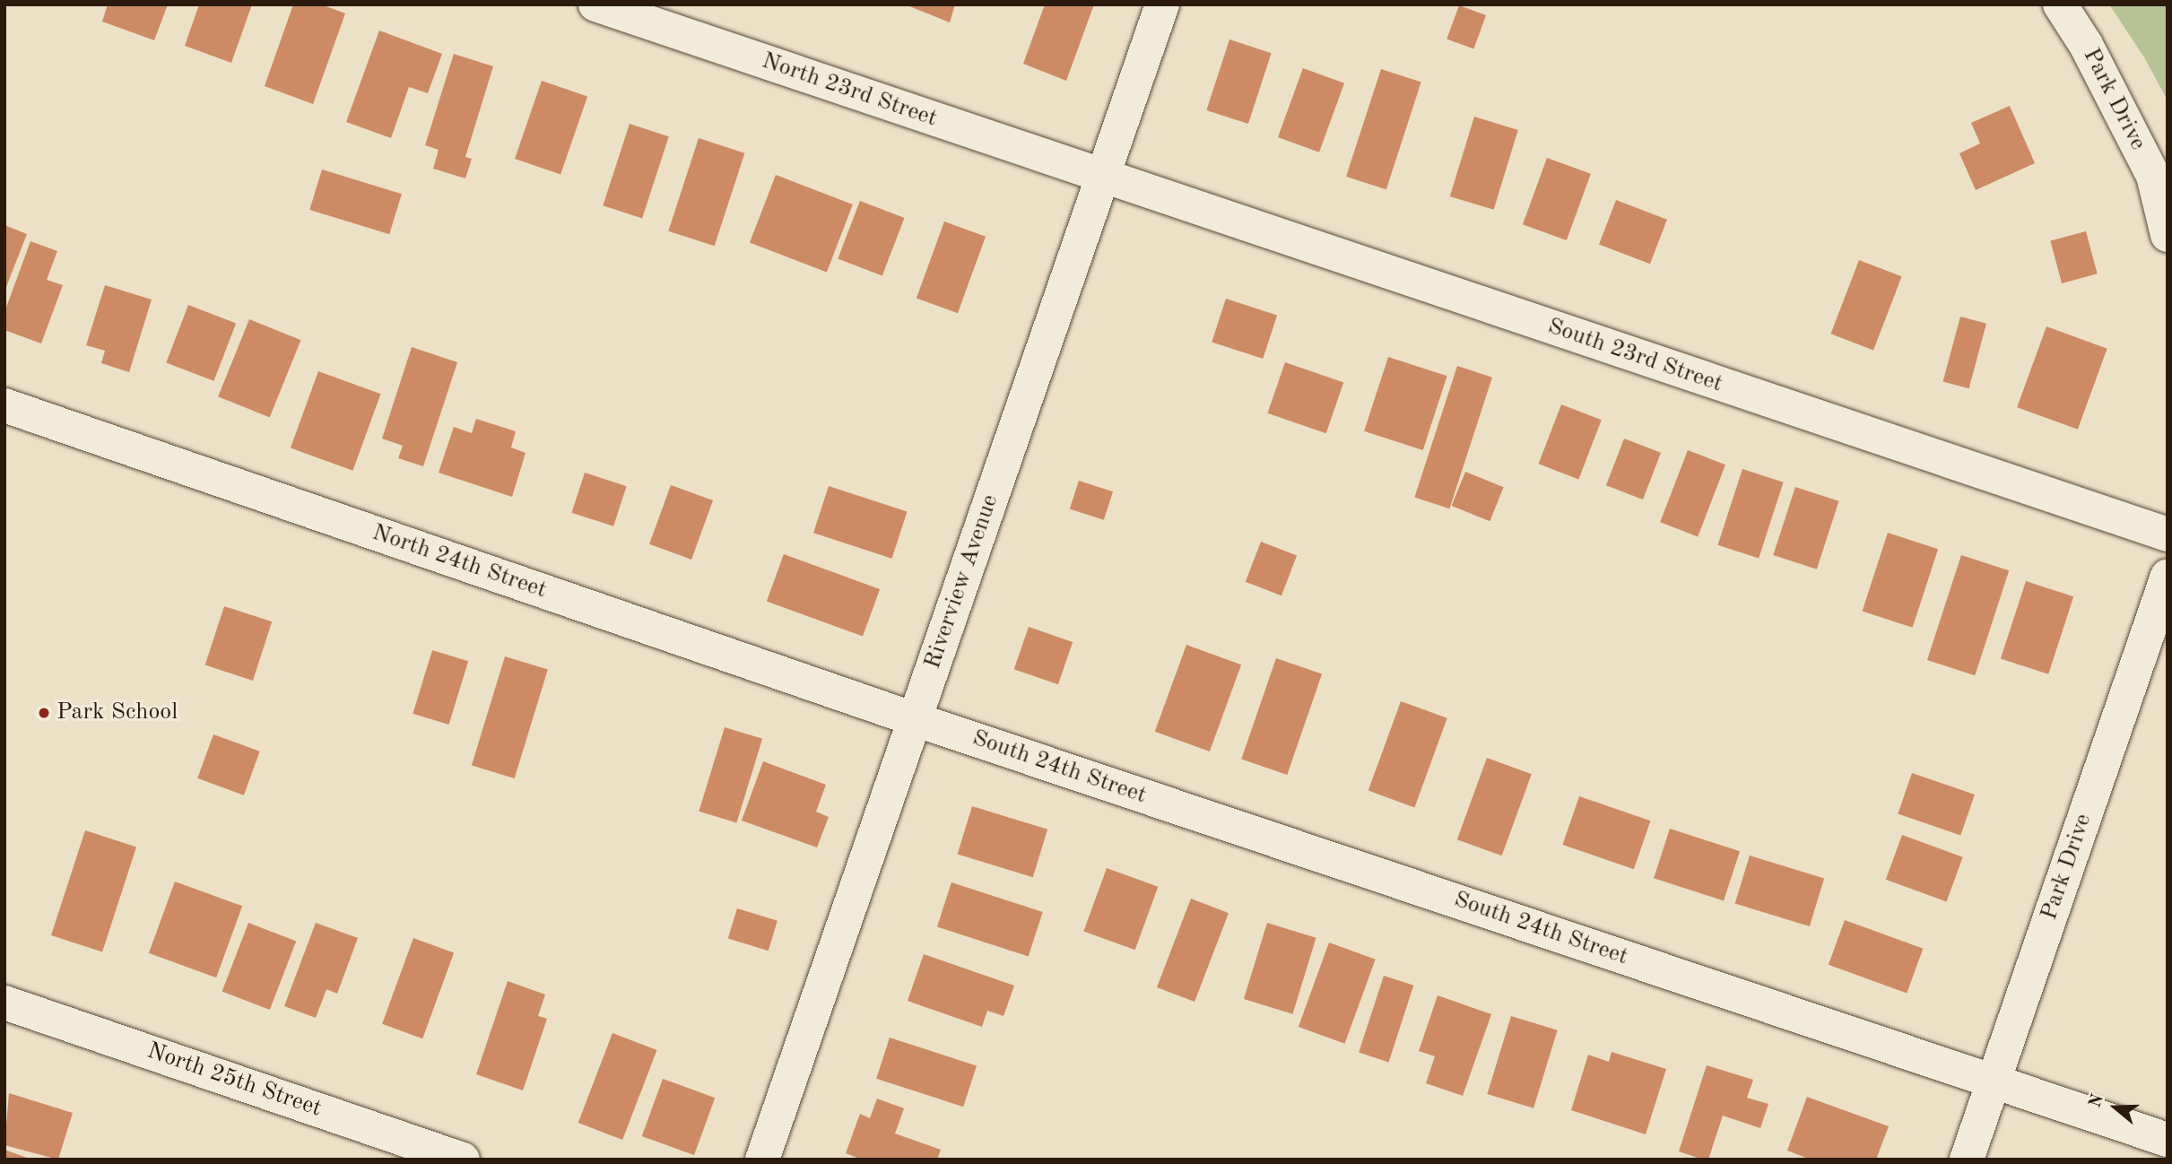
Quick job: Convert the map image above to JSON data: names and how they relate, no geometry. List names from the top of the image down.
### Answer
{
  "streets": {
    "street": [
      "North 23rd Street",
      "Park Drive",
      "South 23rd Street",
      "North 24th Street",
      "Riverview Avenue",
      "South 24th Street",
      "North 25th Street"
    ]
  },
  "crossings": [
    ["North 23rd Street", "South 23rd Street"],
    ["North 23rd Street", "Riverview Avenue"],
    ["Park Drive", "South 24th Street"],
    ["South 23rd Street", "Riverview Avenue"],
    ["North 24th Street", "Riverview Avenue"],
    ["North 24th Street", "South 24th Street"],
    ["Riverview Avenue", "South 24th Street"]
  ],
  "places": ["Park School"],
  "north": "left"
}
